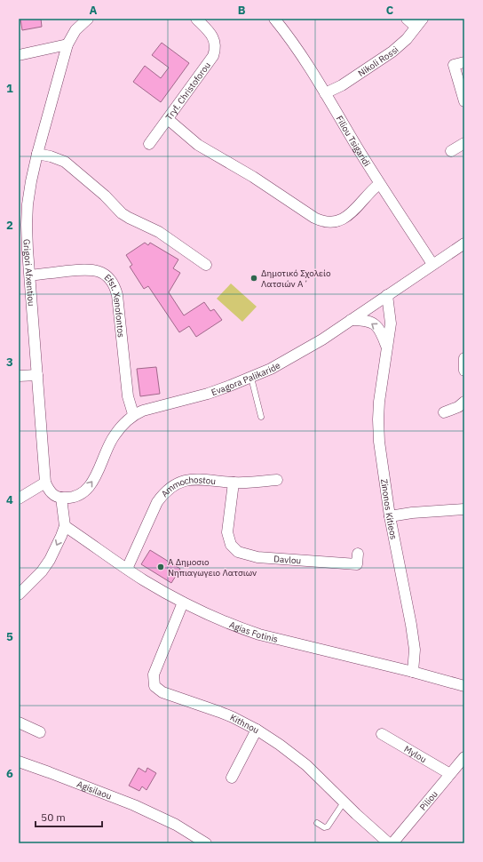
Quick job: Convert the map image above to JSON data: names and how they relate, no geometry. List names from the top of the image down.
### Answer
{
  "streets": {
    "street": [
      "Nikoli Rossi",
      "Tryf. Christoforou",
      "Filiou Tsigaridi",
      "Grigori Afxentiou",
      "Efst. Xenofontos",
      "Evagora Palikaride",
      "Ammochostou",
      "Zinonos Kitieos",
      "Davlou",
      "Agias Fotinis",
      "Kithnou",
      "Mylou",
      "Agisilaou",
      "Piliou"
    ]
  },
  "crossings": [
    ["Nikoli Rossi", "Filiou Tsigaridi"],
    ["Filiou Tsigaridi", "Evagora Palikaride"],
    ["Grigori Afxentiou", "Efst. Xenofontos"],
    ["Efst. Xenofontos", "Evagora Palikaride"],
    ["Evagora Palikaride", "Zinonos Kitieos"],
    ["Ammochostou", "Davlou"],
    ["Ammochostou", "Agias Fotinis"],
    ["Zinonos Kitieos", "Agias Fotinis"],
    ["Agias Fotinis", "Kithnou"],
    ["Mylou", "Piliou"]
  ],
  "places": ["Δημοτικό Σχολείο Λατσιών Α΄", "Α Δημοσιο Νηπιαγωγειο Λατσιων"],
  "scale_bar": "50 m",
  "grid": {
    "columns": ["A", "B", "C"],
    "rows": [
      "1",
      "2",
      "3",
      "4",
      "5",
      "6"
    ]
  }
}
